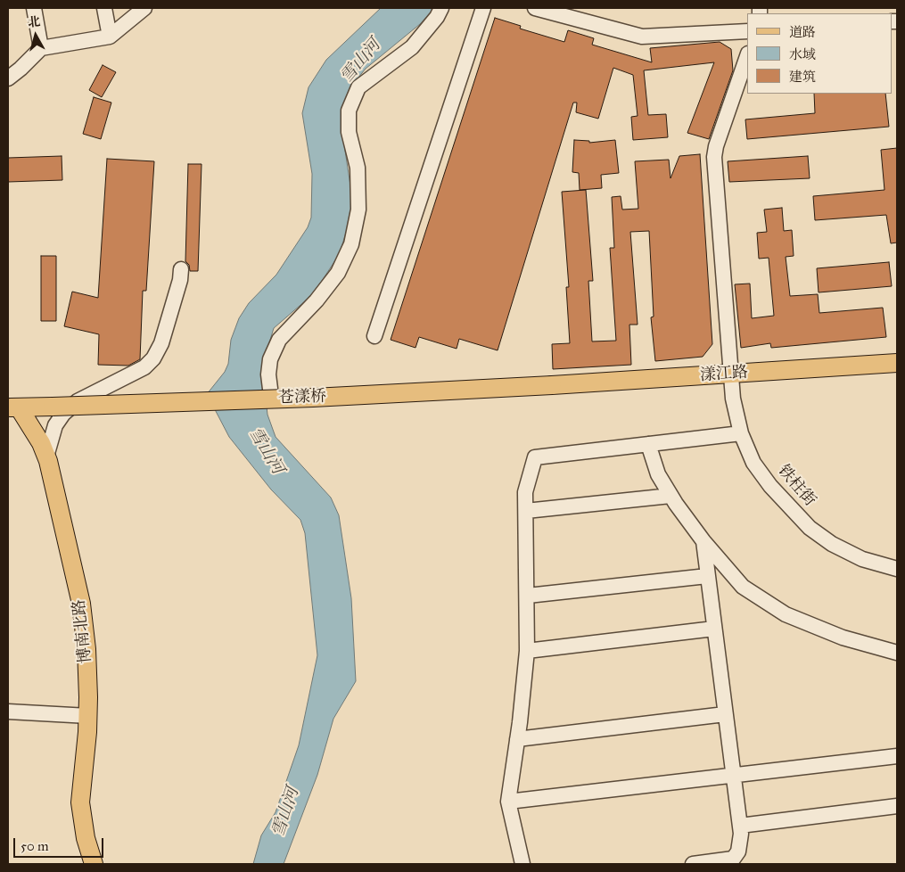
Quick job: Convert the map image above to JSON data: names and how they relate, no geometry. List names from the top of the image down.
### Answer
{
  "streets": {
    "main road": ["漾江路", "苍漾桥", "博南北路"],
    "street": ["铁柱街"]
  },
  "crossings": [
    ["漾江路", "苍漾桥"],
    ["漾江路", "铁柱街"],
    ["苍漾桥", "博南北路"]
  ],
  "water": ["雪山河"],
  "legend": ["道路", "水域", "建筑"],
  "scale_bar": "50 m",
  "north": "top"
}
